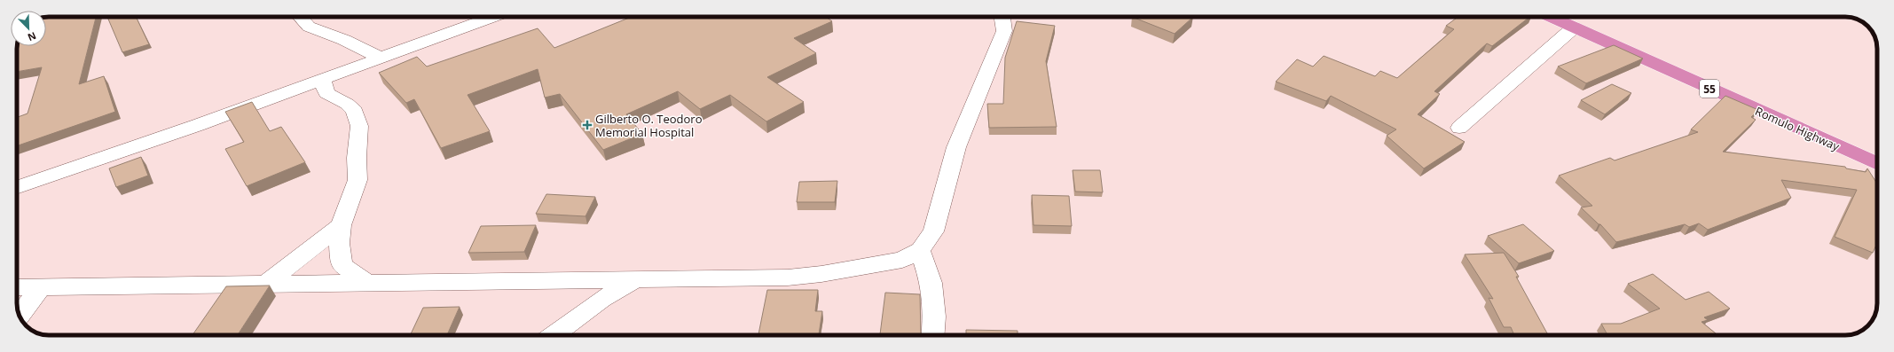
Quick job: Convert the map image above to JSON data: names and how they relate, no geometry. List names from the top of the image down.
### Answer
{
  "streets": {
    "highway": ["55", "Romulo Highway"]
  },
  "places": {
    "health": ["Gilberto O. Teodoro Memorial Hospital"]
  },
  "north": "bottom right"
}
